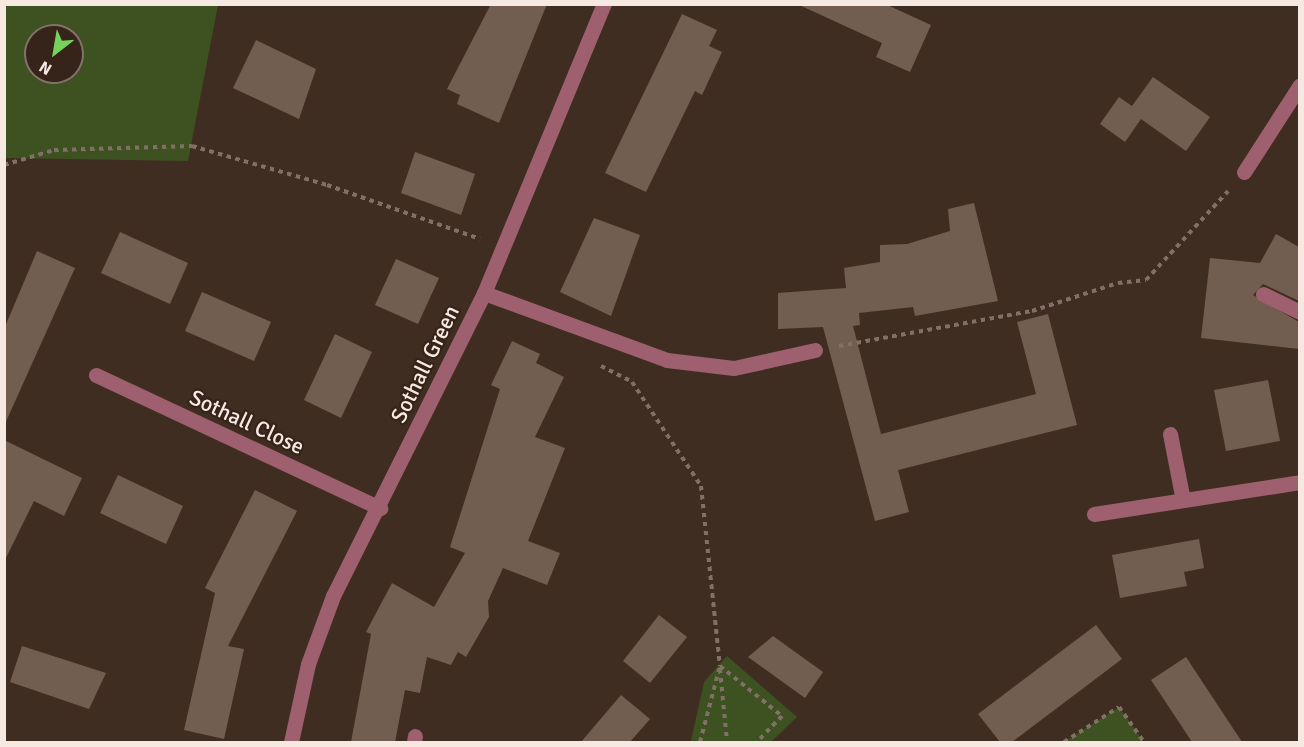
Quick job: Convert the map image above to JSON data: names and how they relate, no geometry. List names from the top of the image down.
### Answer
{
  "streets": {
    "street": ["Sothall Green", "Sothall Close"]
  },
  "crossings": [
    ["Sothall Green", "Sothall Close"]
  ],
  "north": "bottom left"
}
